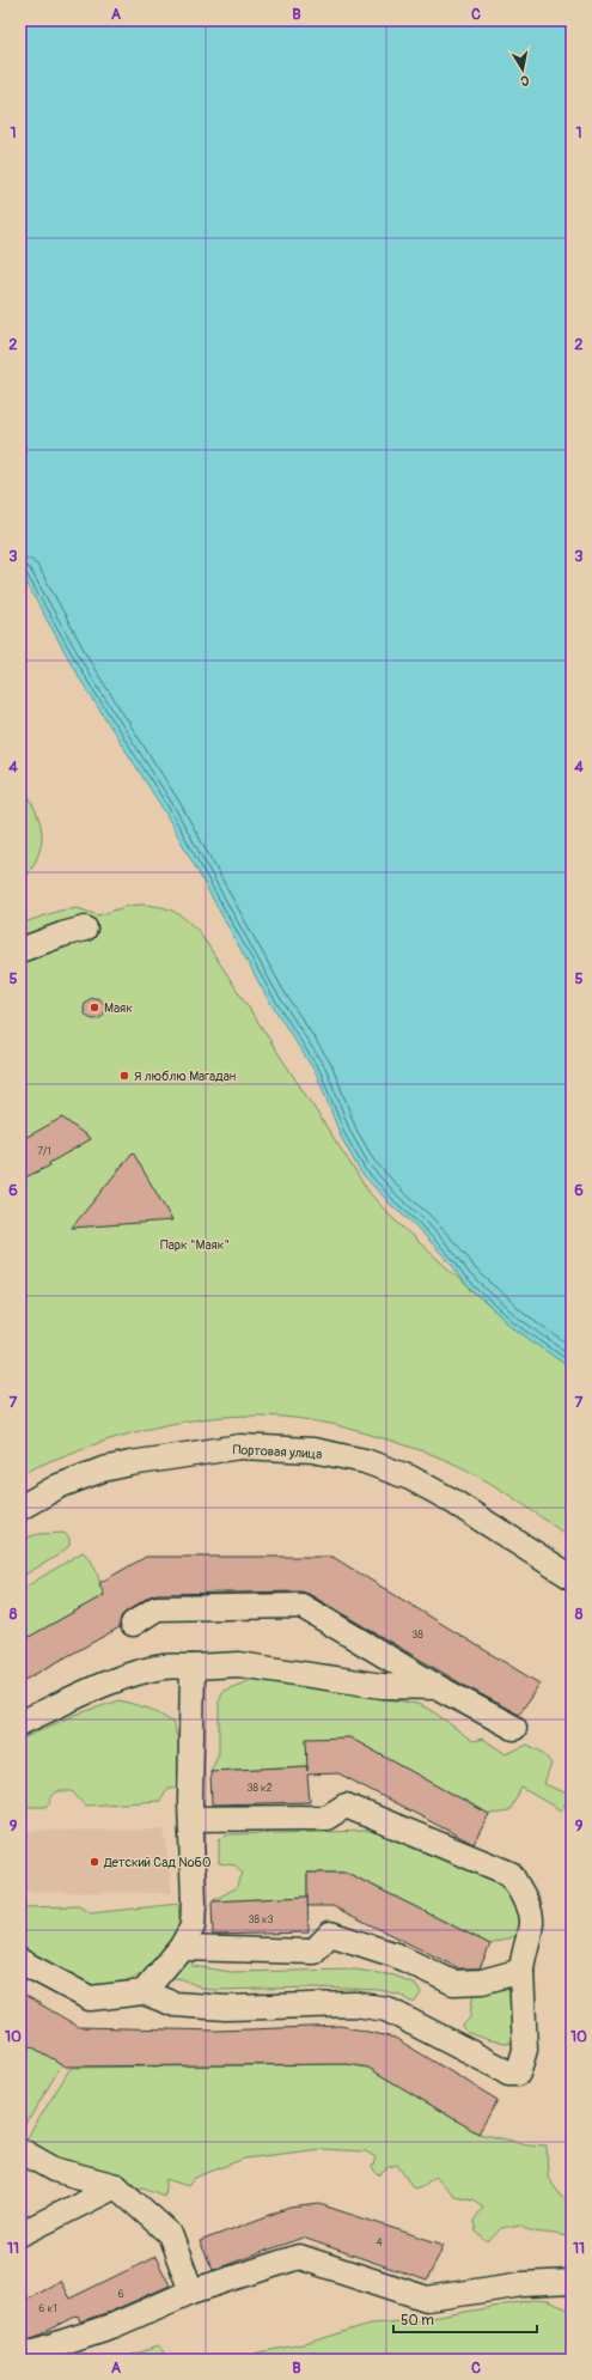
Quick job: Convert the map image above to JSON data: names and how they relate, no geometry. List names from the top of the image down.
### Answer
{
  "streets": {
    "street": ["Портовая улица"]
  },
  "parks": ["Парк \"Маяк\""],
  "places": ["Маяк", "Я люблю Магадан", "Детский Сад №60"],
  "house_numbers": [
    "7/1",
    "38",
    "38 к2",
    "38 к3",
    "4",
    "6",
    "6 к1"
  ],
  "scale_bar": "50 m",
  "north": "bottom",
  "grid": {
    "columns": ["A", "B", "C"],
    "rows": [
      "1",
      "2",
      "3",
      "4",
      "5",
      "6",
      "7",
      "8",
      "9",
      "10",
      "11"
    ]
  }
}
